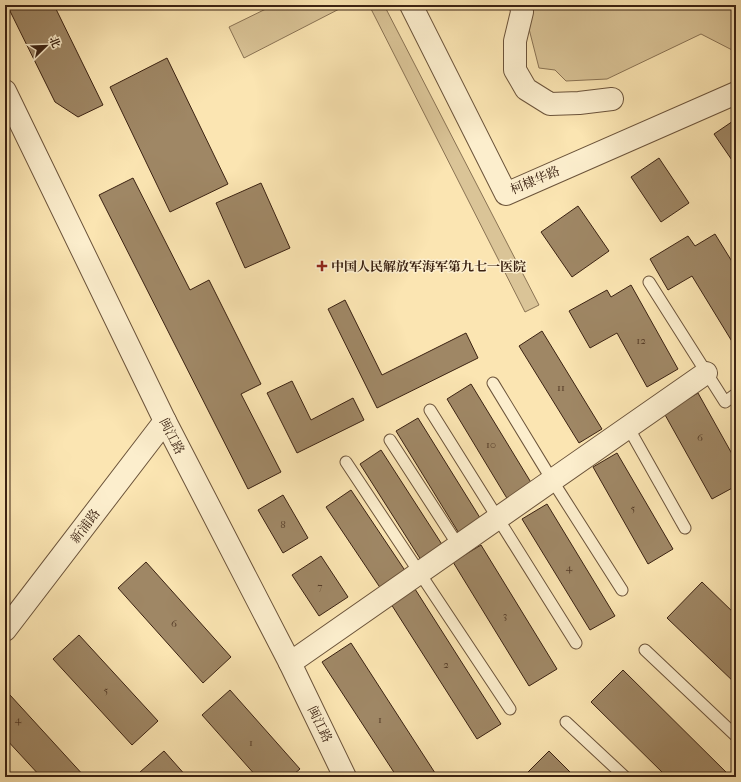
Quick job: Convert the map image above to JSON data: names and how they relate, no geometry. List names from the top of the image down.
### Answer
{
  "streets": {
    "street": ["柯棣华路", "闽江路", "新浦路"]
  },
  "crossings": [
    ["闽江路", "新浦路"]
  ],
  "places": {
    "health": ["中国人民解放军海军第九七一医院"]
  },
  "house_numbers": [
    "12",
    "11",
    "6",
    "10",
    "5",
    "8",
    "4",
    "7",
    "3",
    "6",
    "2",
    "5",
    "4",
    "1",
    "1"
  ],
  "north": "top right"
}
